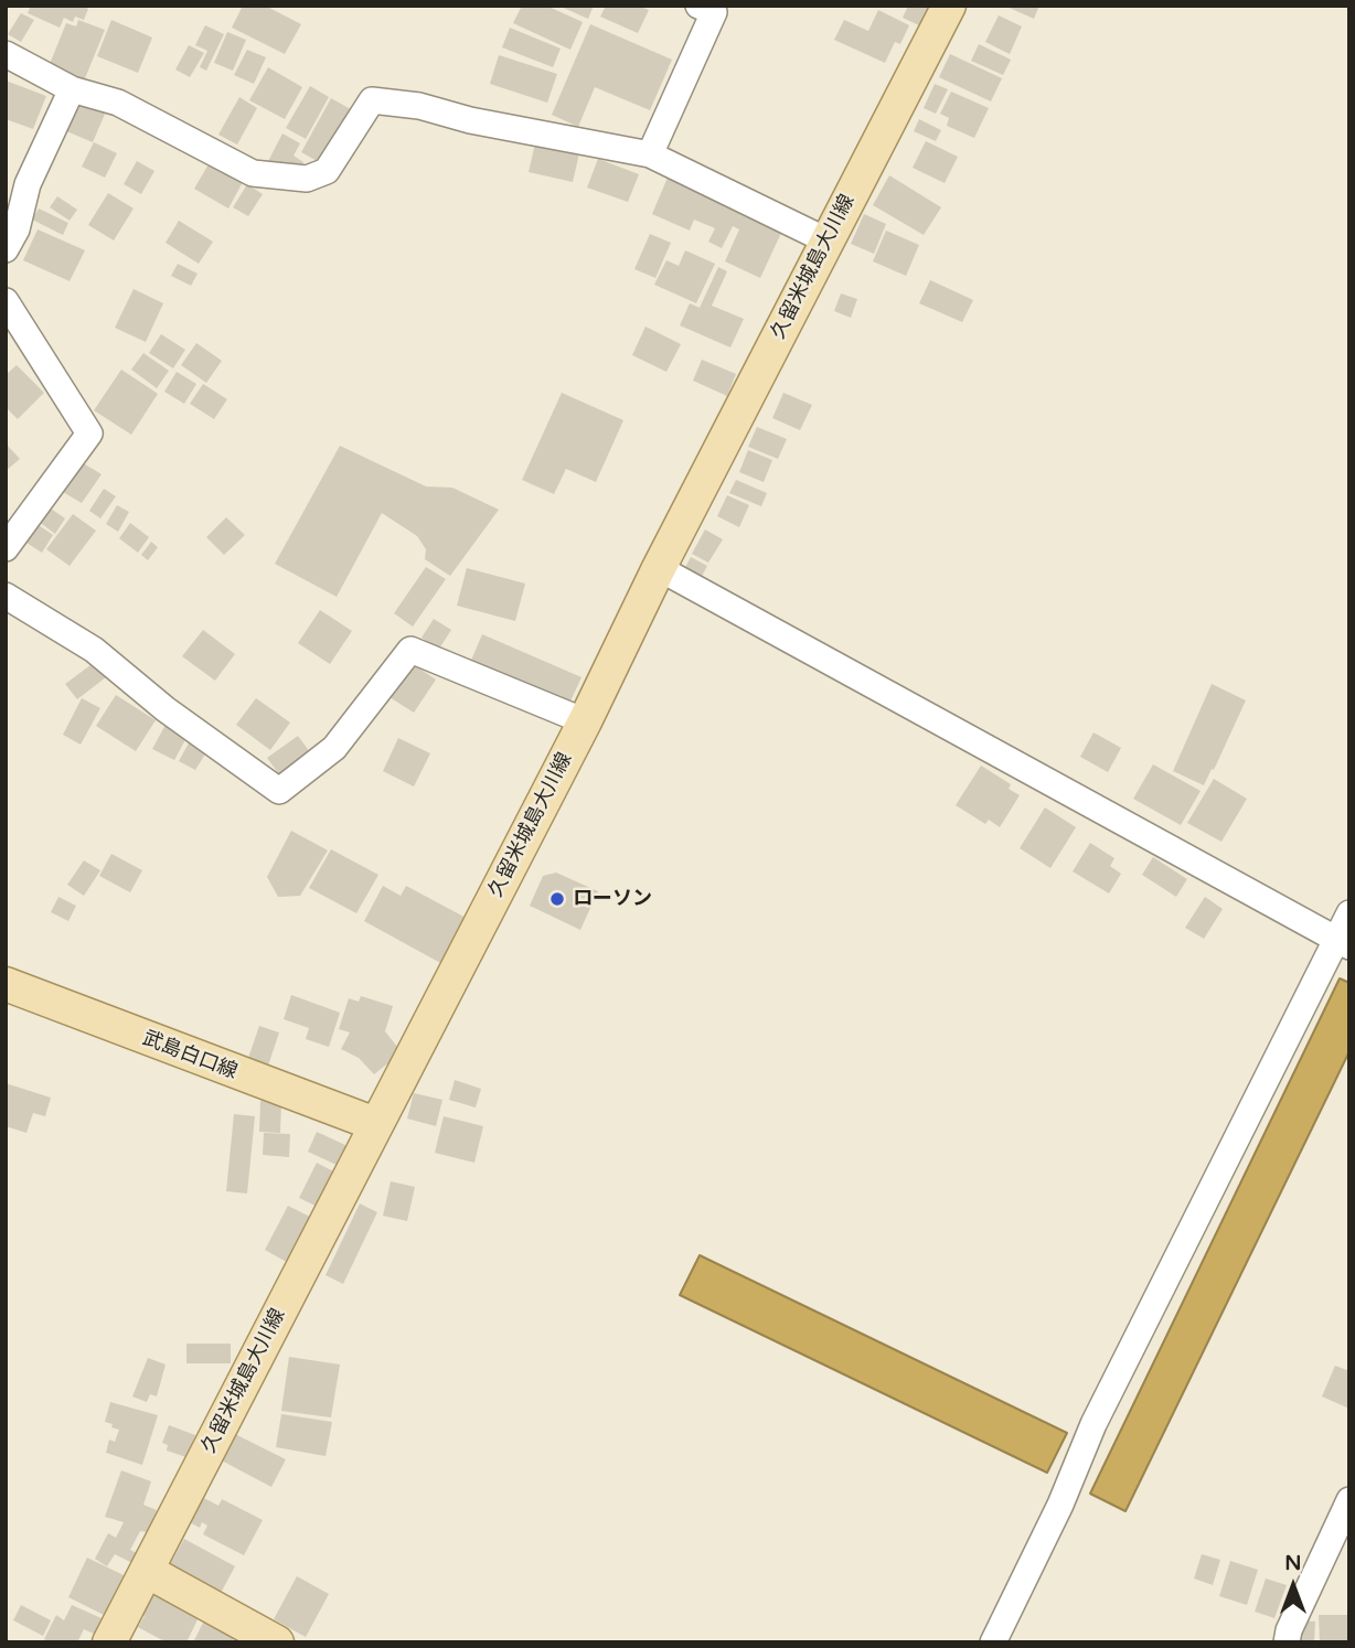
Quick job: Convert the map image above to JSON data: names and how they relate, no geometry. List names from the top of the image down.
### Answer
{
  "streets": {
    "main road": ["久留米城島大川線", "武島白口線"]
  },
  "crossings": [
    ["久留米城島大川線", "武島白口線"]
  ],
  "places": ["ローソン"],
  "north": "top"
}
